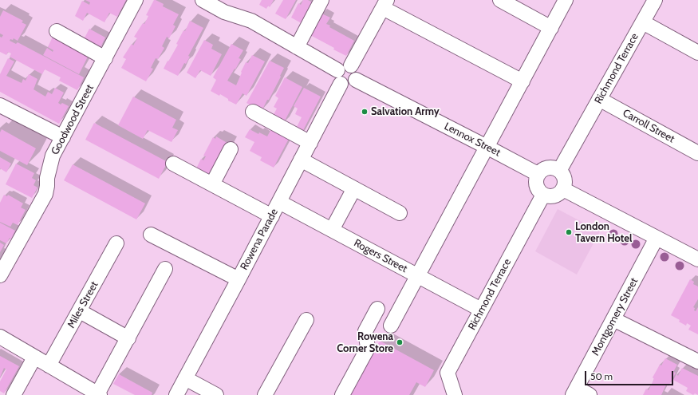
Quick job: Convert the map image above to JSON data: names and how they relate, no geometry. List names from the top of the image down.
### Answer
{
  "streets": {
    "street": [
      "Richmond Terrace",
      "Goodwood Street",
      "Carroll Street",
      "Lennox Street",
      "Rowena Parade",
      "Rogers Street",
      "Miles Street",
      "Montgomery Street"
    ]
  },
  "crossings": [
    ["Richmond Terrace", "Carroll Street"],
    ["Richmond Terrace", "Lennox Street"],
    ["Richmond Terrace", "Rogers Street"],
    ["Lennox Street", "Rowena Parade"],
    ["Rowena Parade", "Rogers Street"]
  ],
  "places": ["Salvation Army", "London Tavern Hotel", "Rowena Corner Store"],
  "scale_bar": "50 m"
}
